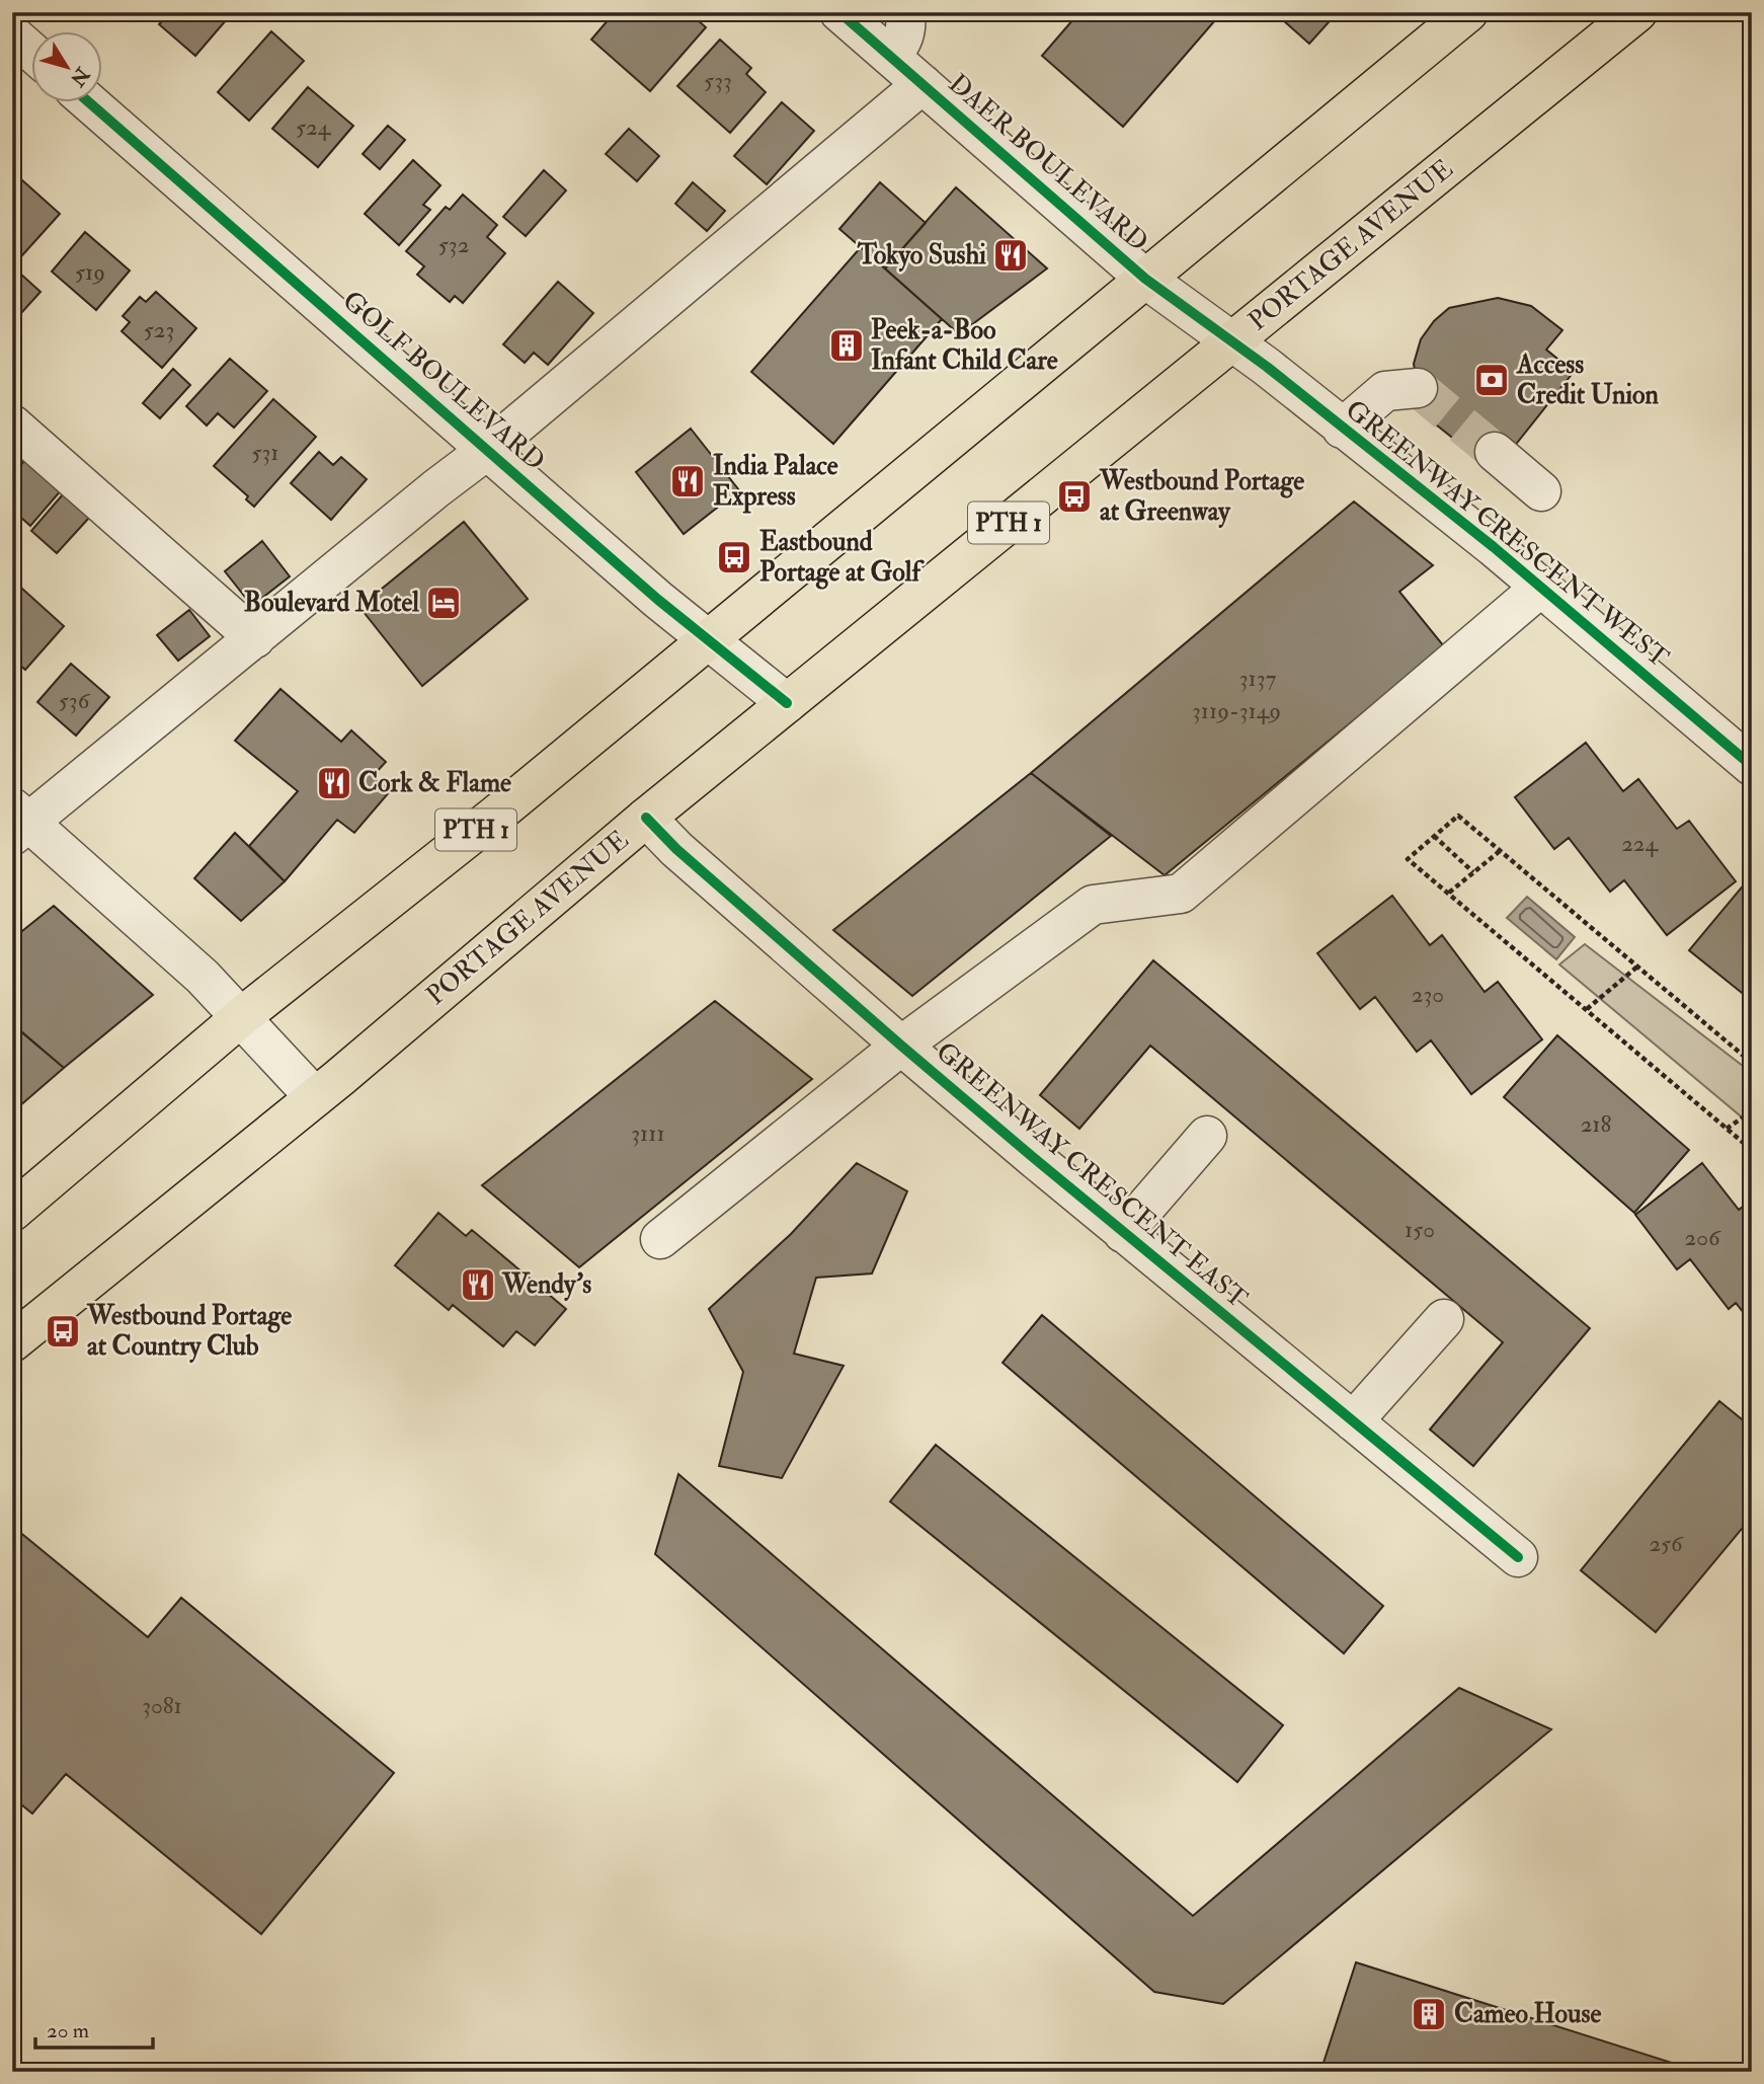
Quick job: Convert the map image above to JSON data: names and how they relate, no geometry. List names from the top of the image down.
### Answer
{
  "streets": {
    "highway": ["PORTAGE AVENUE", "PTH 1"],
    "street": [
      "DAER BOULEVARD",
      "GOLF BOULEVARD",
      "GREENWAY CRESCENT WEST",
      "GREENWAY CRESCENT EAST"
    ]
  },
  "crossings": [
    ["DAER BOULEVARD", "PORTAGE AVENUE"],
    ["DAER BOULEVARD", "PTH 1"],
    ["DAER BOULEVARD", "GREENWAY CRESCENT WEST"],
    ["PORTAGE AVENUE", "GOLF BOULEVARD"],
    ["PORTAGE AVENUE", "GREENWAY CRESCENT WEST"],
    ["PORTAGE AVENUE", "GREENWAY CRESCENT EAST"],
    ["GOLF BOULEVARD", "PTH 1"]
  ],
  "places": {
    "restaurant": [
      "Tokyo Sushi",
      "India Palace Express",
      "Cork & Flame",
      "Wendy's"
    ],
    "building": ["Peek-a-Boo Infant Child Care", "Cameo House"],
    "bank": ["Access Credit Union"],
    "bus stop": ["Westbound Portage at Greenway", "Eastbound Portage at Golf", "Westbound Portage at Country Club"],
    "hotel": ["Boulevard Motel"]
  },
  "house_numbers": [
    "533",
    "524",
    "532",
    "519",
    "523",
    "531",
    "3137",
    "536",
    "3119-3149",
    "224",
    "230",
    "218",
    "3111",
    "150",
    "206",
    "256",
    "3081"
  ],
  "scale_bar": "20 m",
  "north": "bottom right"
}
